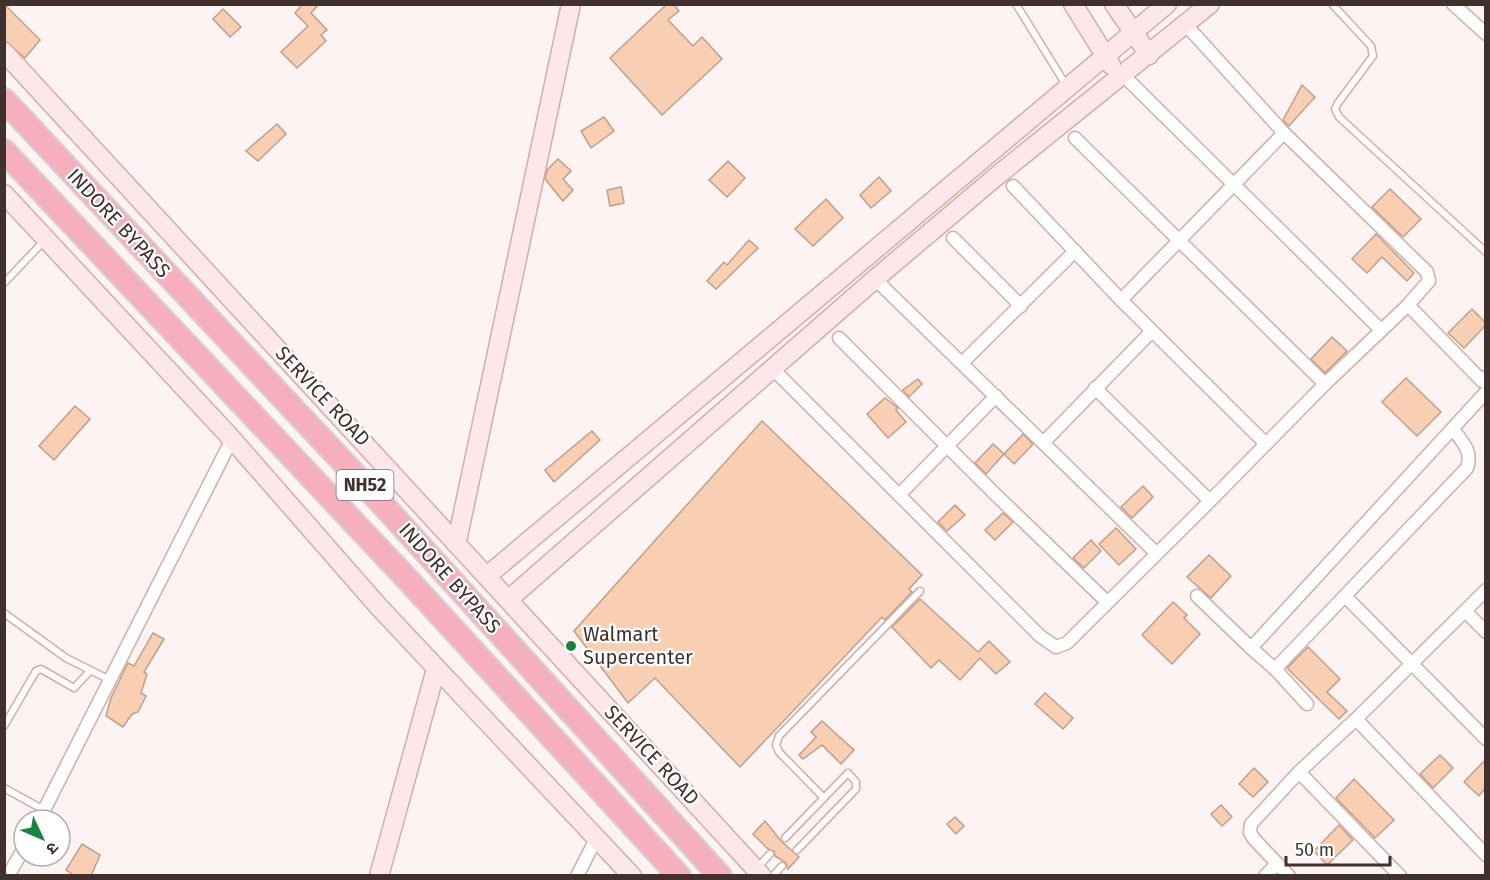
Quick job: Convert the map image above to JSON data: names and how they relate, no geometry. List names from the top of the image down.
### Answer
{
  "streets": {
    "highway": ["INDORE BYPASS", "NH52"],
    "street": ["SERVICE ROAD"]
  },
  "places": ["Walmart Supercenter"],
  "scale_bar": "50 m",
  "north": "bottom right"
}
